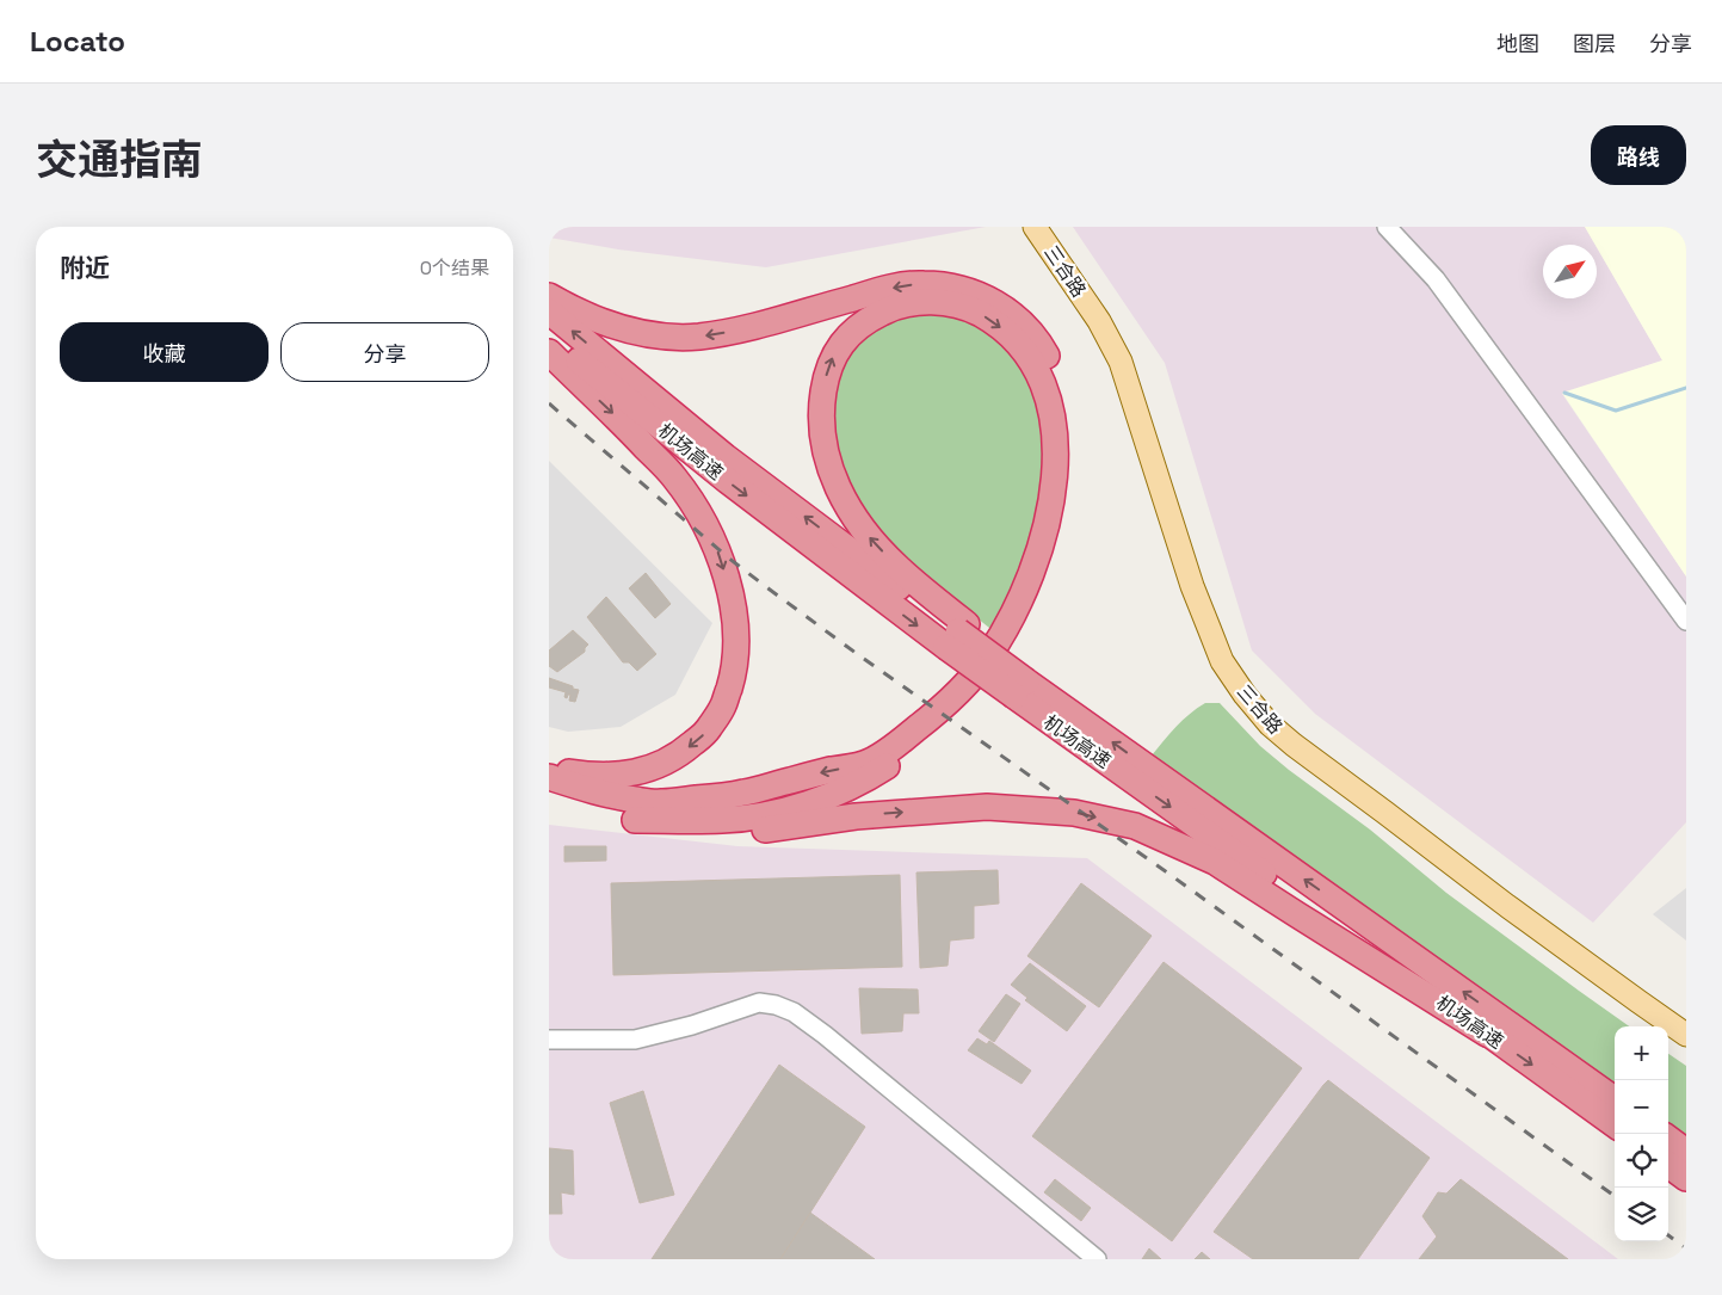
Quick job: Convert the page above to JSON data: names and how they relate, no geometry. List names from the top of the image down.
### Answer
{
  "streets": {
    "highway": ["机场高速"],
    "main road": ["三合路"]
  },
  "north": "top right",
  "page": {
    "header": "Locato",
    "nav": ["地图", "图层", "分享"],
    "title": "交通指南",
    "buttons": [
      "路线",
      ["收藏", "分享"]
    ],
    "heading": ["附近", "0个结果"],
    "map_buttons": ["+", "−"]
  }
}
